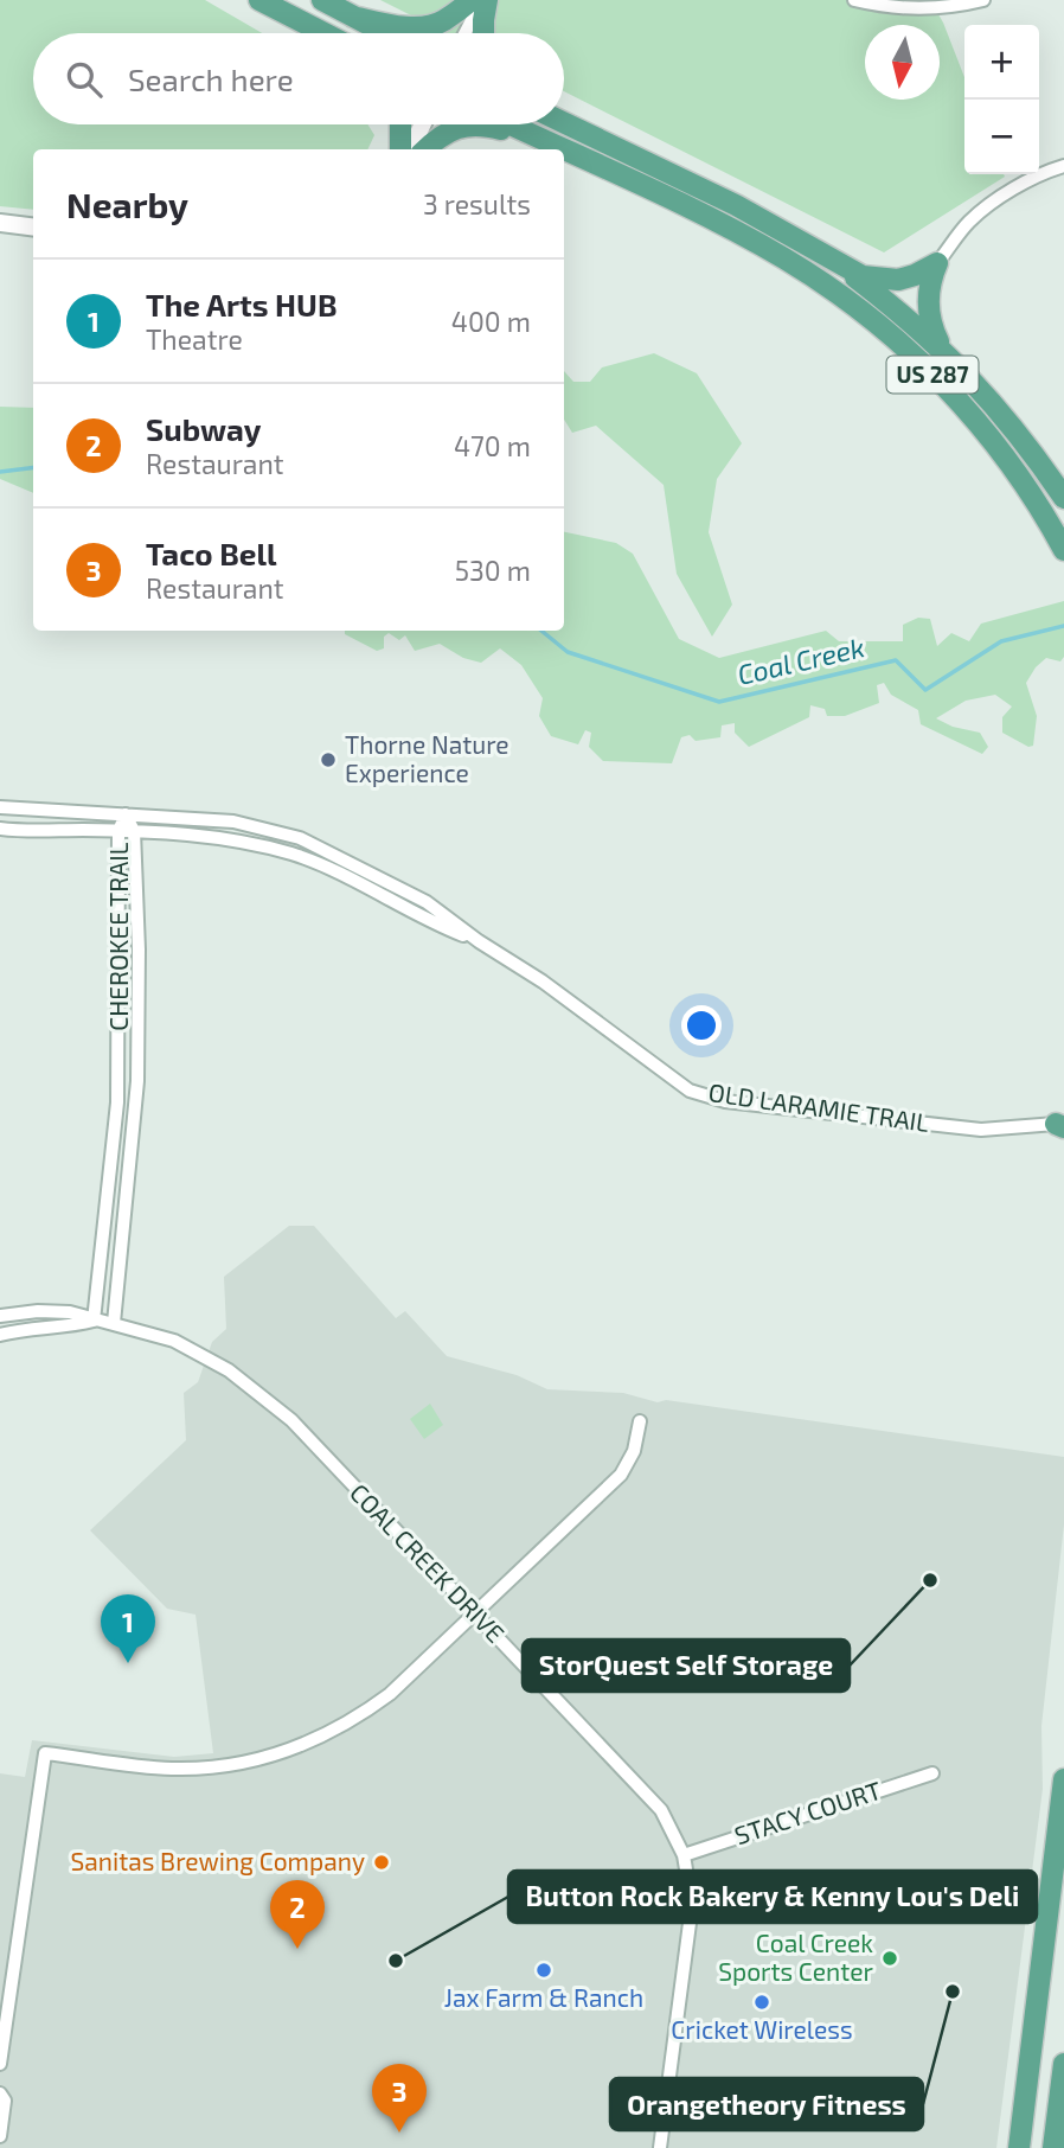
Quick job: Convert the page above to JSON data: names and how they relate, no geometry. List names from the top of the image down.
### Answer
{
  "streets": {
    "main road": ["US 287"],
    "street": [
      "CHEROKEE TRAIL",
      "OLD LARAMIE TRAIL",
      "COAL CREEK DRIVE",
      "STACY COURT"
    ]
  },
  "crossings": [
    ["CHEROKEE TRAIL", "OLD LARAMIE TRAIL"],
    ["CHEROKEE TRAIL", "COAL CREEK DRIVE"],
    ["COAL CREEK DRIVE", "STACY COURT"]
  ],
  "water": ["Coal Creek"],
  "places": [
    "Thorne Nature Experience",
    "StorQuest Self Storage",
    "Sanitas Brewing Company",
    "Coal Creek Sports Center",
    "Button Rock Bakery & Kenny Lou's Deli",
    "Jax Farm & Ranch",
    "Orangetheory Fitness",
    "Cricket Wireless"
  ],
  "north": "bottom",
  "page": {
    "map_buttons": ["+", "−"],
    "search": "Search here",
    "heading": ["Nearby", "3 results"],
    "list": [
      {
        "mark": "1",
        "name": "The Arts HUB",
        "note": "Theatre",
        "value": "400 m"
      },
      {
        "mark": "2",
        "name": "Subway",
        "note": "Restaurant",
        "value": "470 m"
      },
      {
        "mark": "3",
        "name": "Taco Bell",
        "note": "Restaurant",
        "value": "530 m"
      }
    ],
    "pins": ["1", "2", "3"]
  }
}
